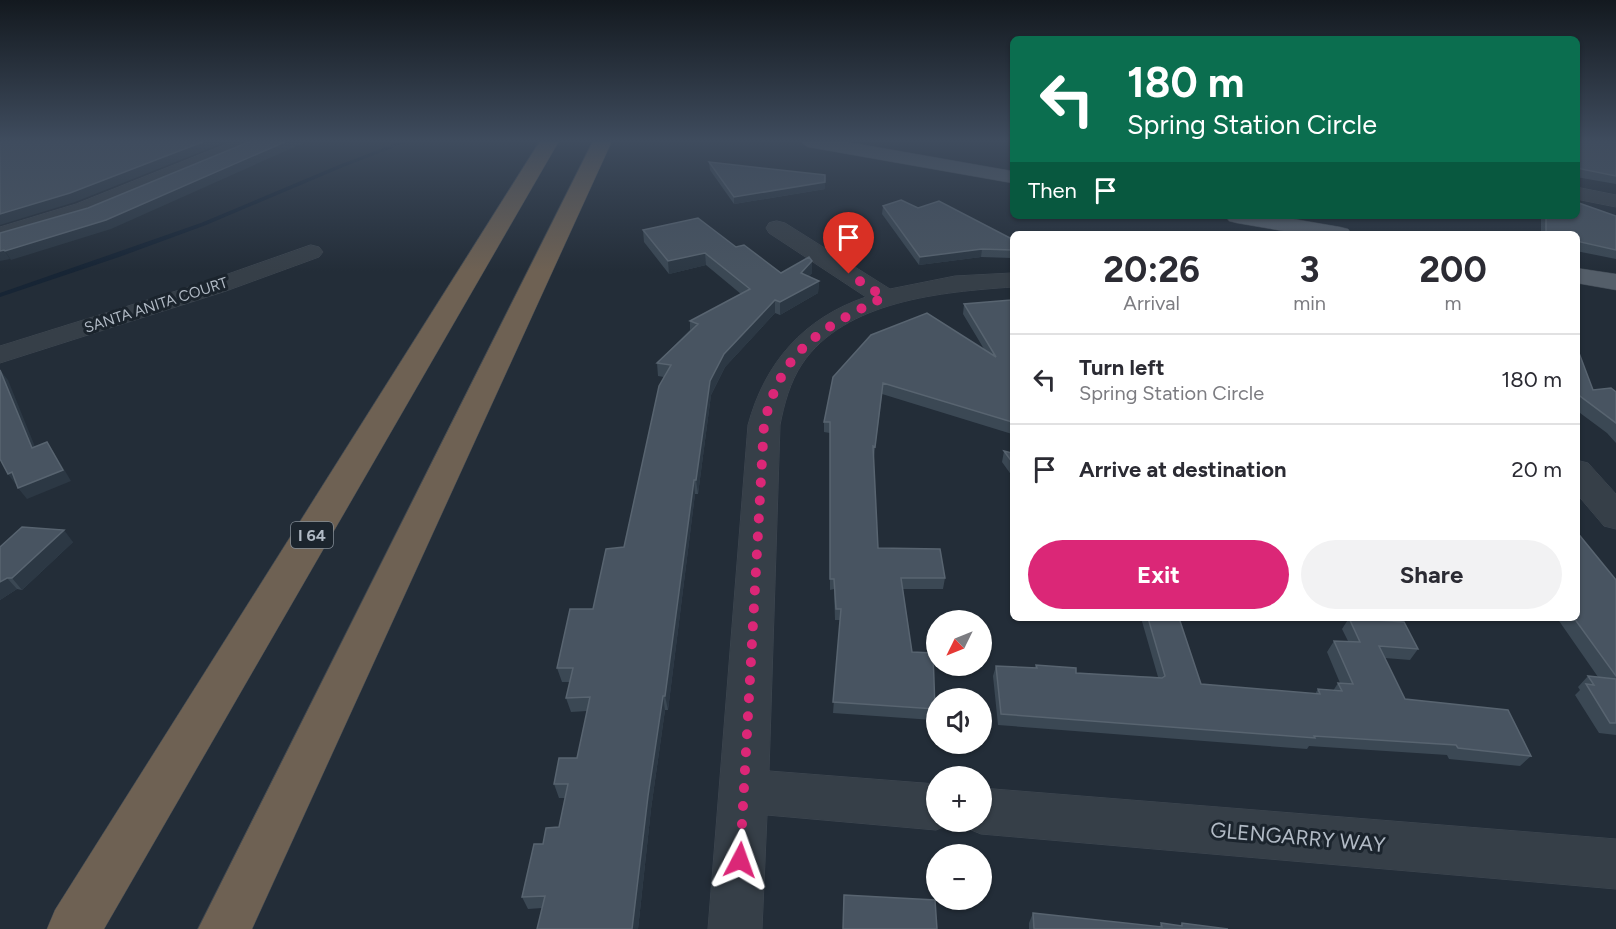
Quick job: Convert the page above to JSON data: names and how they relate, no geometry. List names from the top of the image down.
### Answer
{
  "streets": {
    "highway": ["I 64"],
    "street": ["SANTA ANITA COURT", "GLENGARRY WAY"]
  },
  "north": "bottom left",
  "page": {
    "turn": ["180 m", "Spring Station Circle"],
    "then": "Then",
    "eta": [
      "20:26",
      "Arrival",
      "3",
      "min",
      "200",
      "m"
    ],
    "list": [
      {
        "name": "Turn left",
        "note": "Spring Station Circle",
        "value": "180 m"
      },
      {
        "name": "Arrive at destination",
        "value": "20 m"
      }
    ],
    "buttons": ["Exit", "Share"],
    "map_buttons": ["+", "−"]
  }
}
